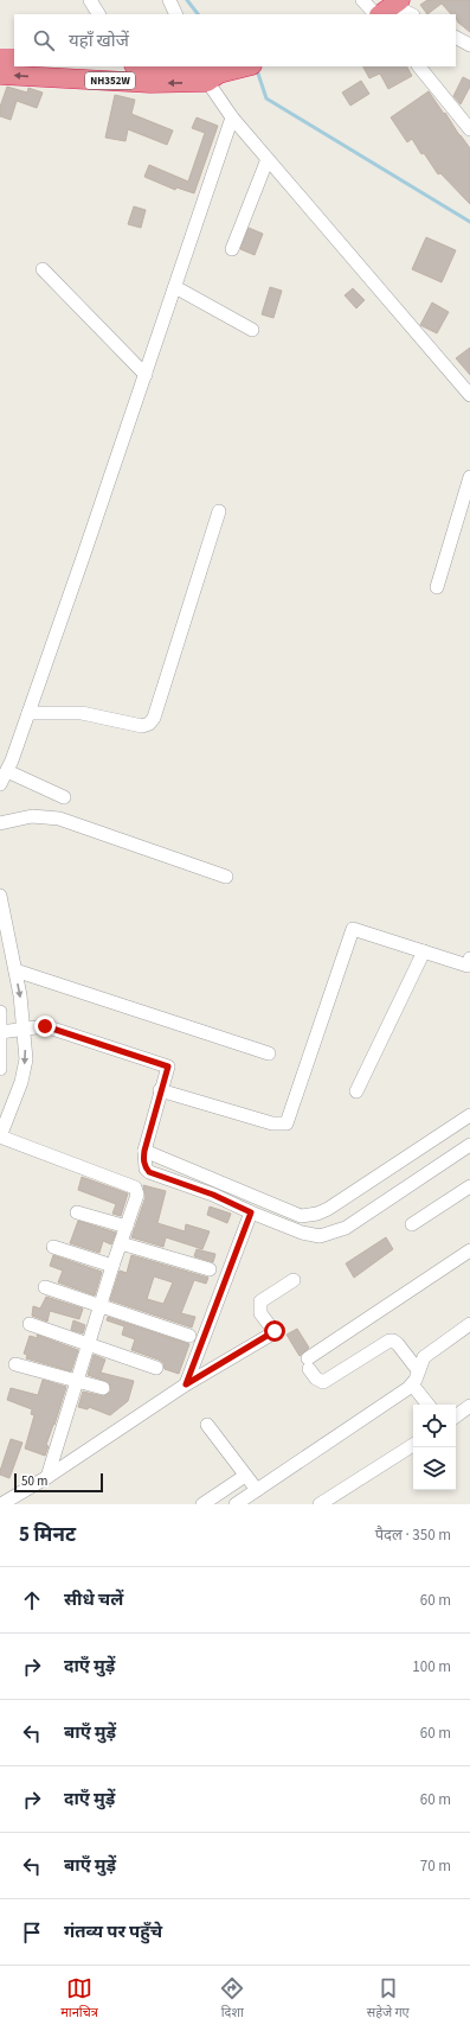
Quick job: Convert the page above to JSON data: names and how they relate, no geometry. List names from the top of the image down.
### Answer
{
  "streets": {
    "highway": ["NH352W"]
  },
  "scale_bar": "50 m",
  "page": {
    "search": "यहाँ खोजें",
    "scale": "50 m",
    "heading": ["5 मिनट", "पैदल · 350 m"],
    "list": [
      ["सीधे चलें", "60 m"],
      ["दाएँ मुड़ें", "100 m"],
      ["बाएँ मुड़ें", "60 m"],
      ["दाएँ मुड़ें", "60 m"],
      ["बाएँ मुड़ें", "70 m"],
      "गंतव्य पर पहुँचे"
    ],
    "nav": ["मानचित्र", "दिशा", "सहेजे गए"]
  }
}
